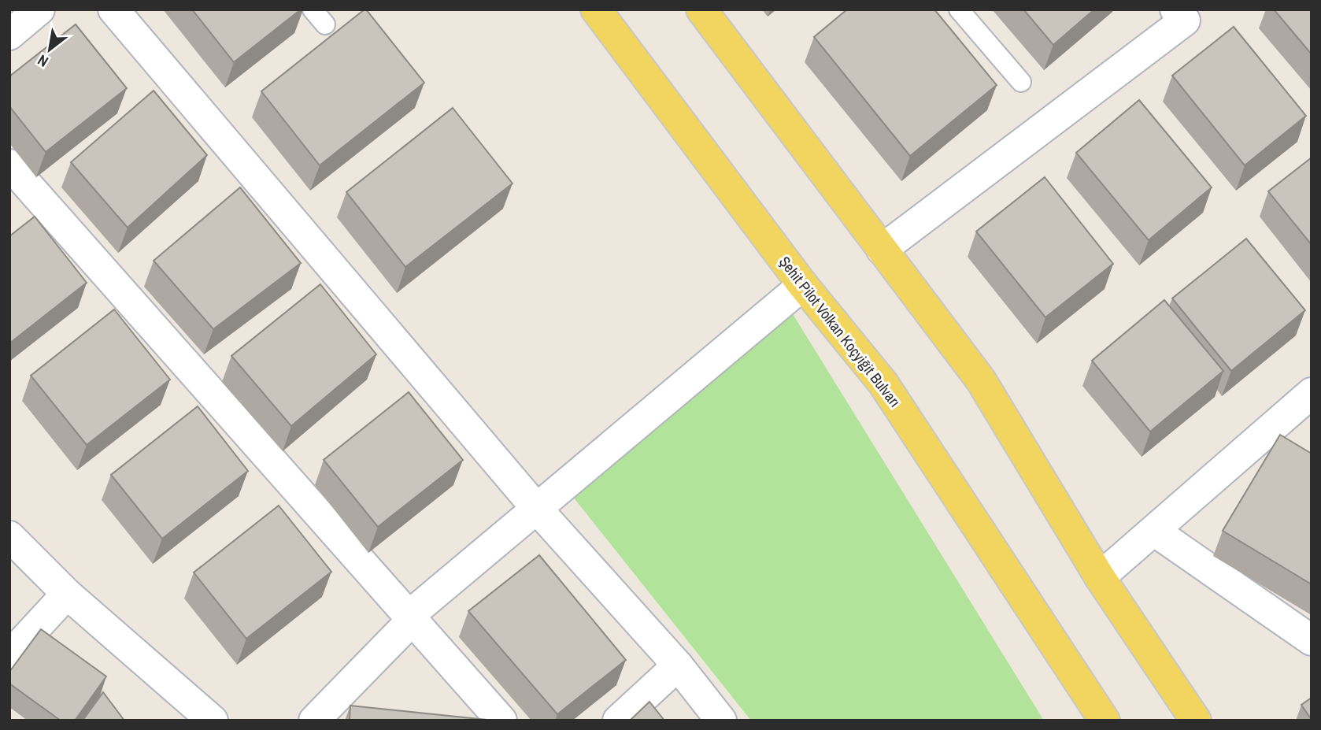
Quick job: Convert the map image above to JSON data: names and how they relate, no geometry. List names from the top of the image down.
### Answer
{
  "streets": {
    "main road": ["Şehit Pilot Volkan Koçyiğit Bulvarı"]
  },
  "north": "bottom left"
}
